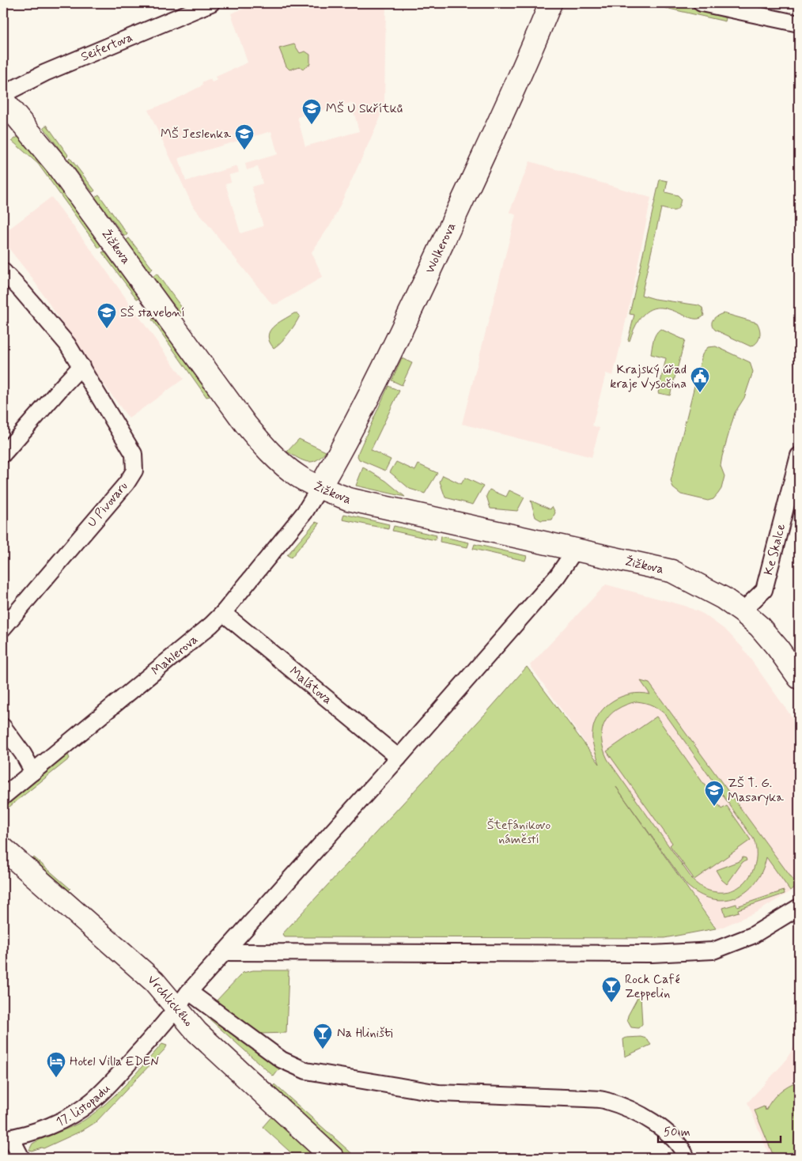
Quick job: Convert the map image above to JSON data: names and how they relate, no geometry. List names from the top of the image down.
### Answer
{
  "streets": {
    "main road": ["Žižkova", "Wolkerova", "Vrchlického"],
    "street": [
      "Seifertova",
      "U Pivovaru",
      "Ke Skalce",
      "Mahlerova",
      "Malátova",
      "17. listopadu"
    ]
  },
  "crossings": [
    ["Žižkova", "Wolkerova"],
    ["Žižkova", "Ke Skalce"],
    ["Žižkova", "Mahlerova"],
    ["Wolkerova", "Mahlerova"],
    ["Mahlerova", "Malátova"],
    ["Vrchlického", "17. listopadu"]
  ],
  "parks": ["Štefánikovo náměstí"],
  "places": {
    "school or university": [
      "MŠ U Skřítků",
      "MŠ Jeslenka",
      "SŠ stavební",
      "ZŠ T. G. Masaryka"
    ],
    "public building": ["Krajský úřad kraje Vysočina"],
    "bar": ["Rock Café Zeppelin", "Na Hliništi"],
    "hotel": ["Hotel Villa EDEN"]
  },
  "scale_bar": "50 m"
}
